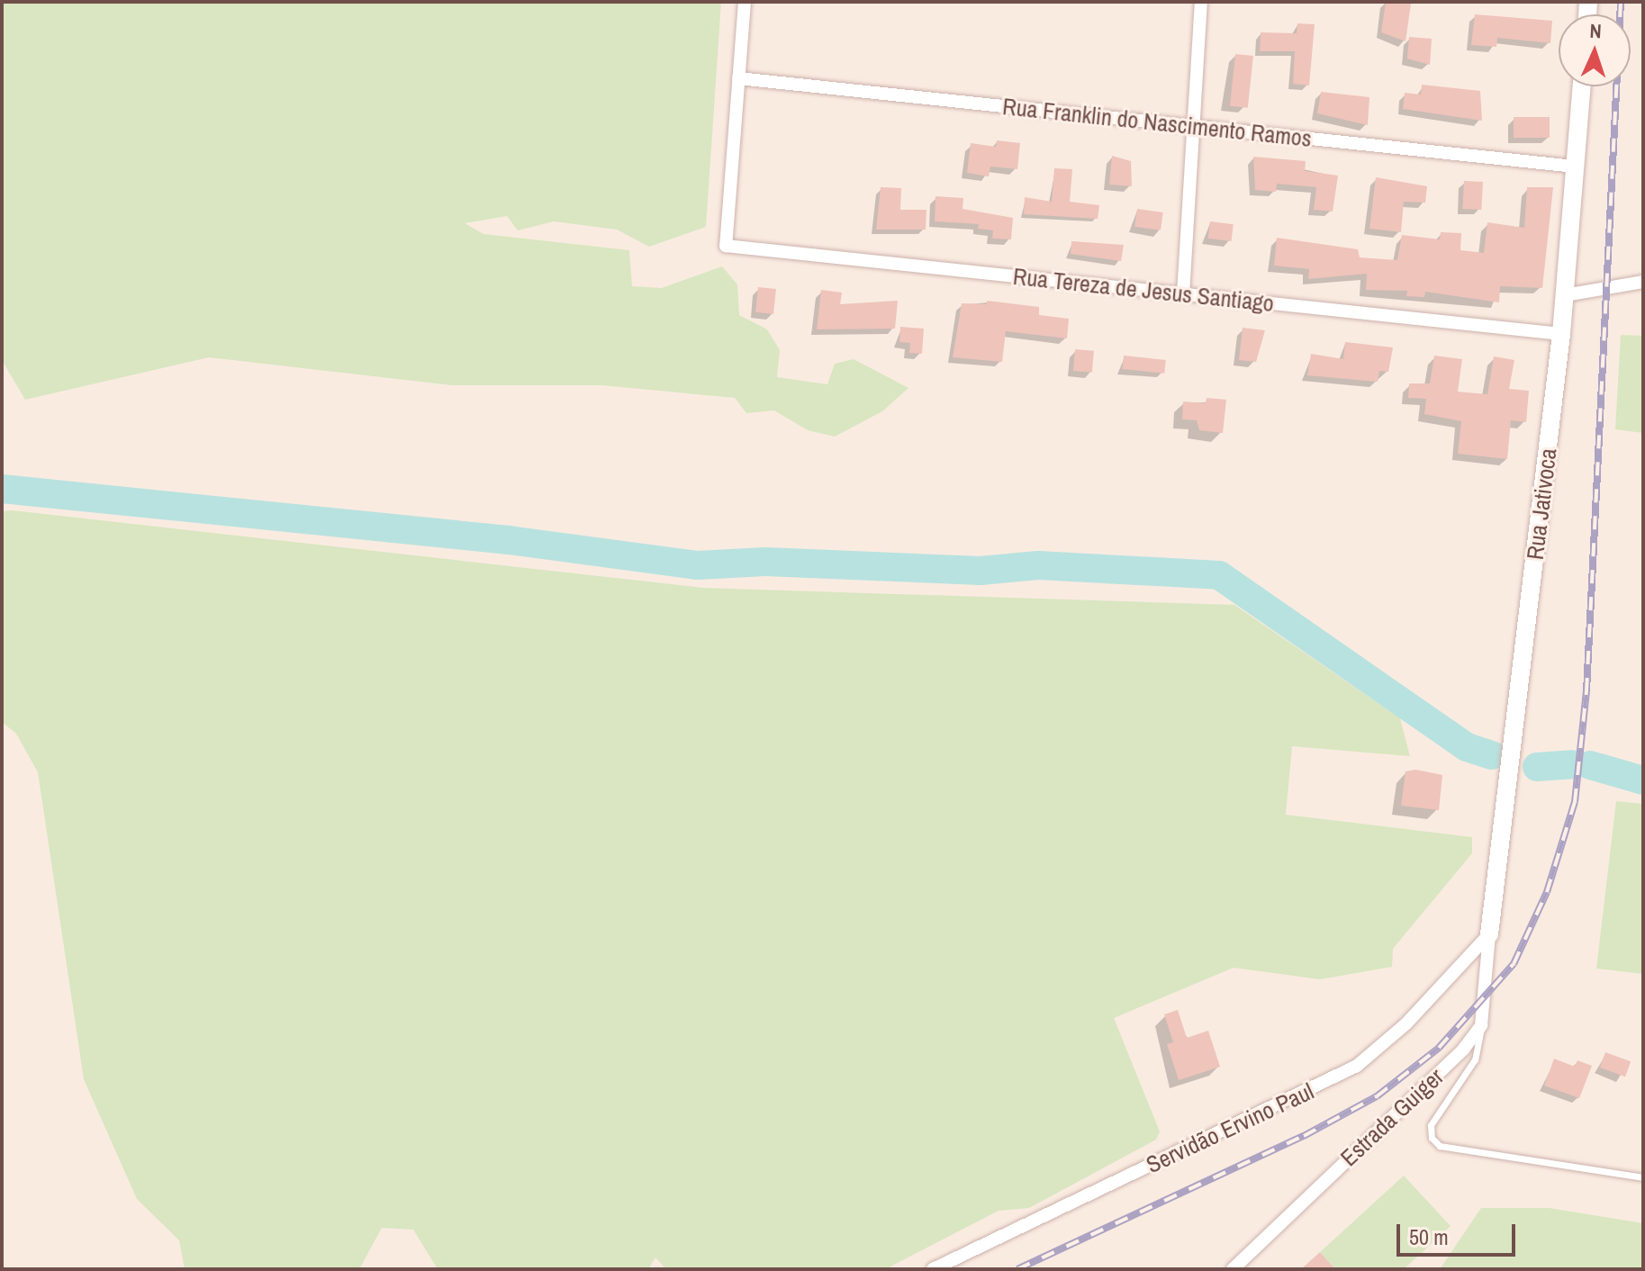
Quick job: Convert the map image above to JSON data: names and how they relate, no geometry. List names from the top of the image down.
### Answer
{
  "streets": {
    "street": [
      "Rua Franklin do Nascimento Ramos",
      "Rua Tereza de Jesus Santiago",
      "Rua Jativoca",
      "Estrada Guiger",
      "Servidão Ervino Paul"
    ]
  },
  "crossings": [
    ["Rua Franklin do Nascimento Ramos", "Rua Tereza de Jesus Santiago"],
    ["Rua Franklin do Nascimento Ramos", "Rua Jativoca"],
    ["Rua Tereza de Jesus Santiago", "Rua Jativoca"],
    ["Rua Jativoca", "Servidão Ervino Paul"]
  ],
  "scale_bar": "50 m",
  "north": "top"
}
